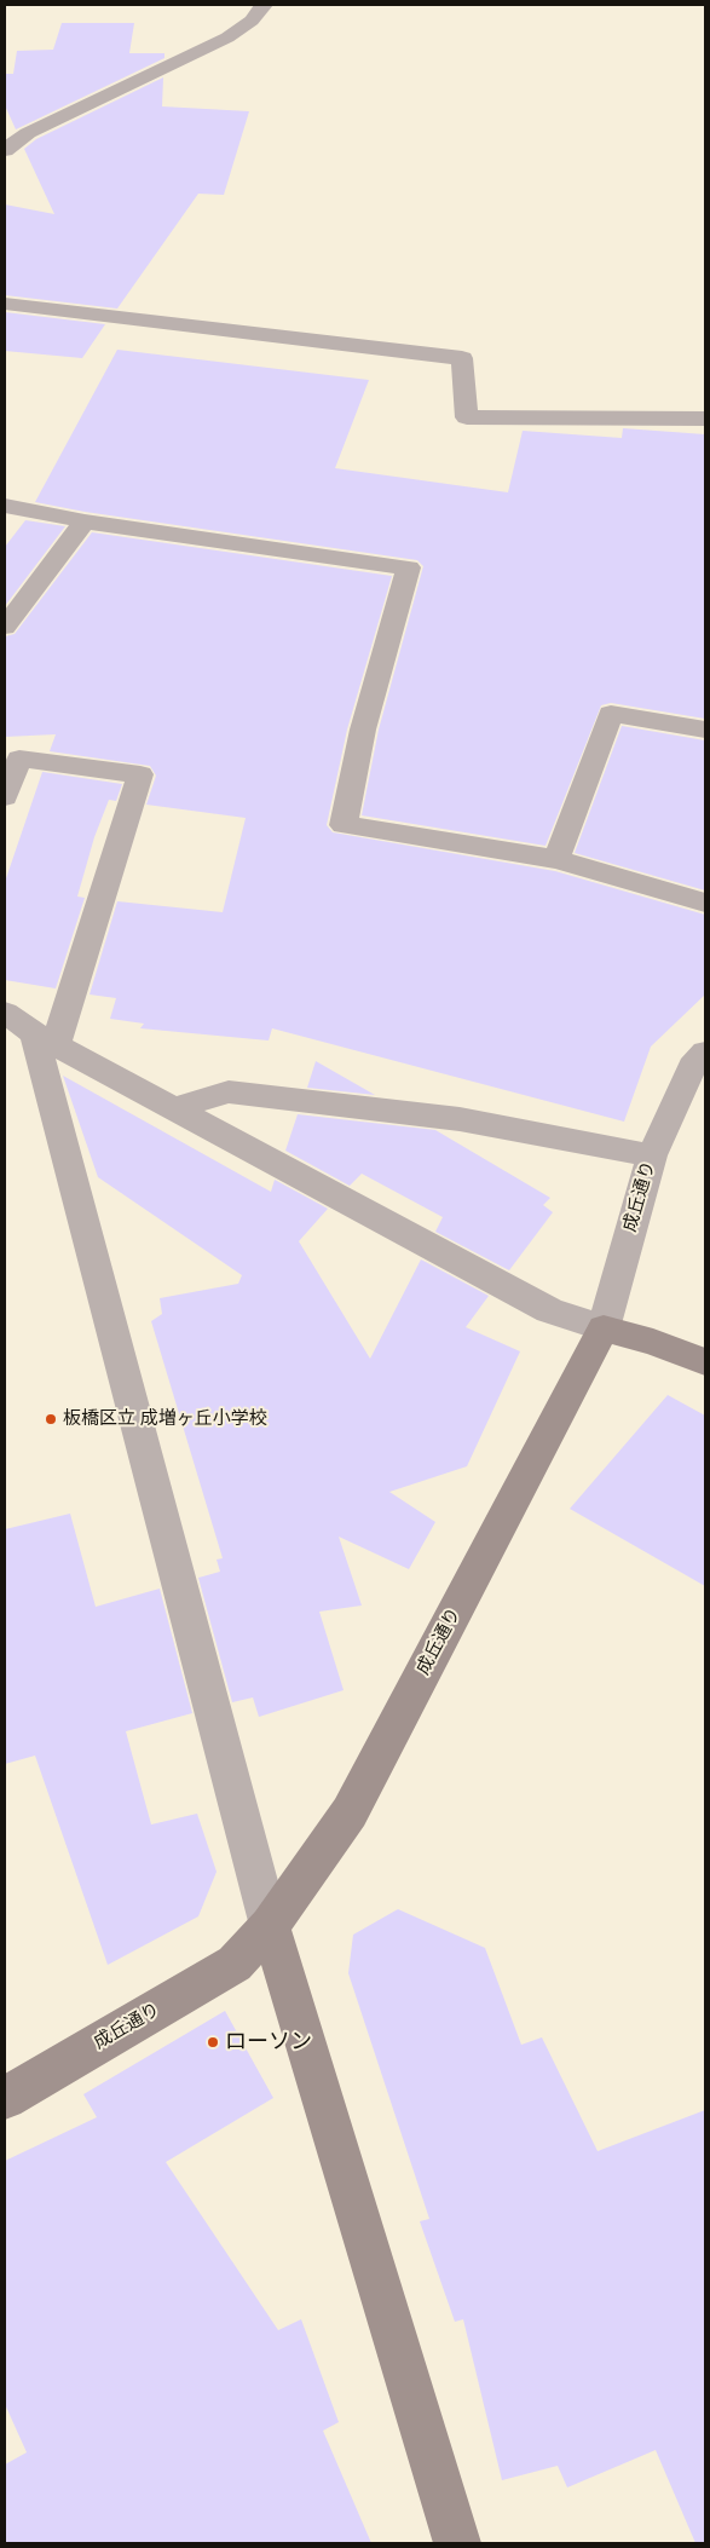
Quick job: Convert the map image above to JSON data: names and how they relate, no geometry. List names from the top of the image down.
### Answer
{
  "streets": {
    "street": ["成丘通り"]
  },
  "places": ["板橋区立 成増ヶ丘小学校", "ローソン"]
}
